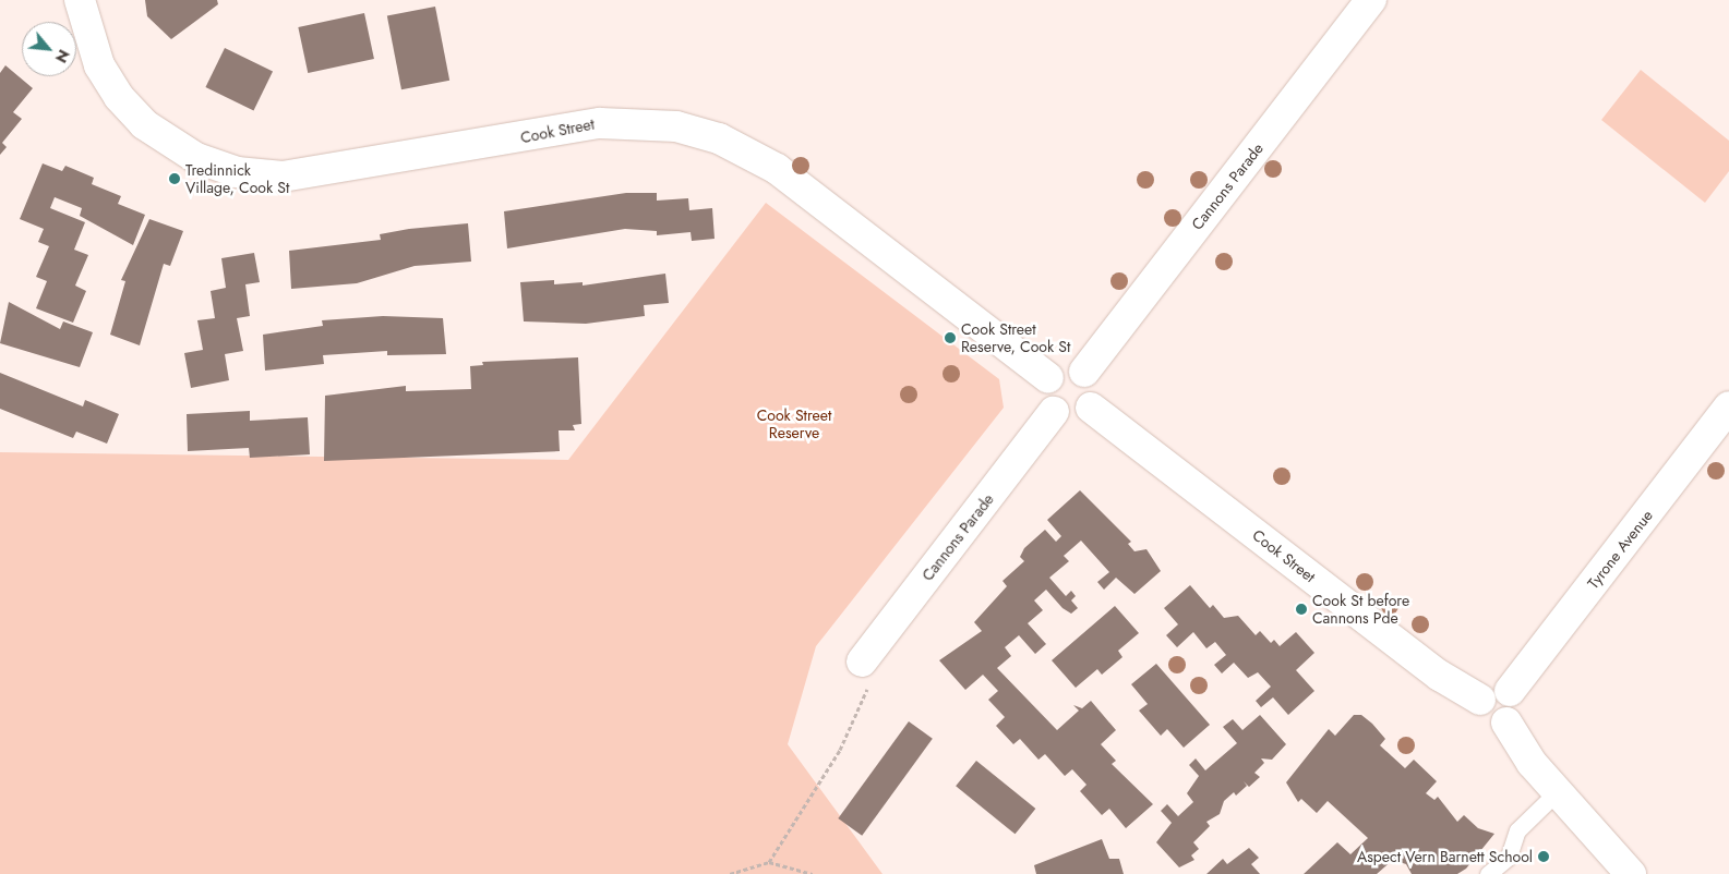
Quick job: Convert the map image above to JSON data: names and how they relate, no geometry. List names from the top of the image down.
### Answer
{
  "streets": {
    "street": ["Cook Street", "Cannons Parade", "Tyrone Avenue"]
  },
  "crossings": [
    ["Cook Street", "Cannons Parade"],
    ["Cook Street", "Tyrone Avenue"]
  ],
  "parks": ["Cook Street Reserve"],
  "places": [
    "Tredinnick Village, Cook St",
    "Cook Street Reserve, Cook St",
    "Cook St before Cannons Pde",
    "Aspect Vern Barnett School"
  ],
  "north": "bottom right"
}
